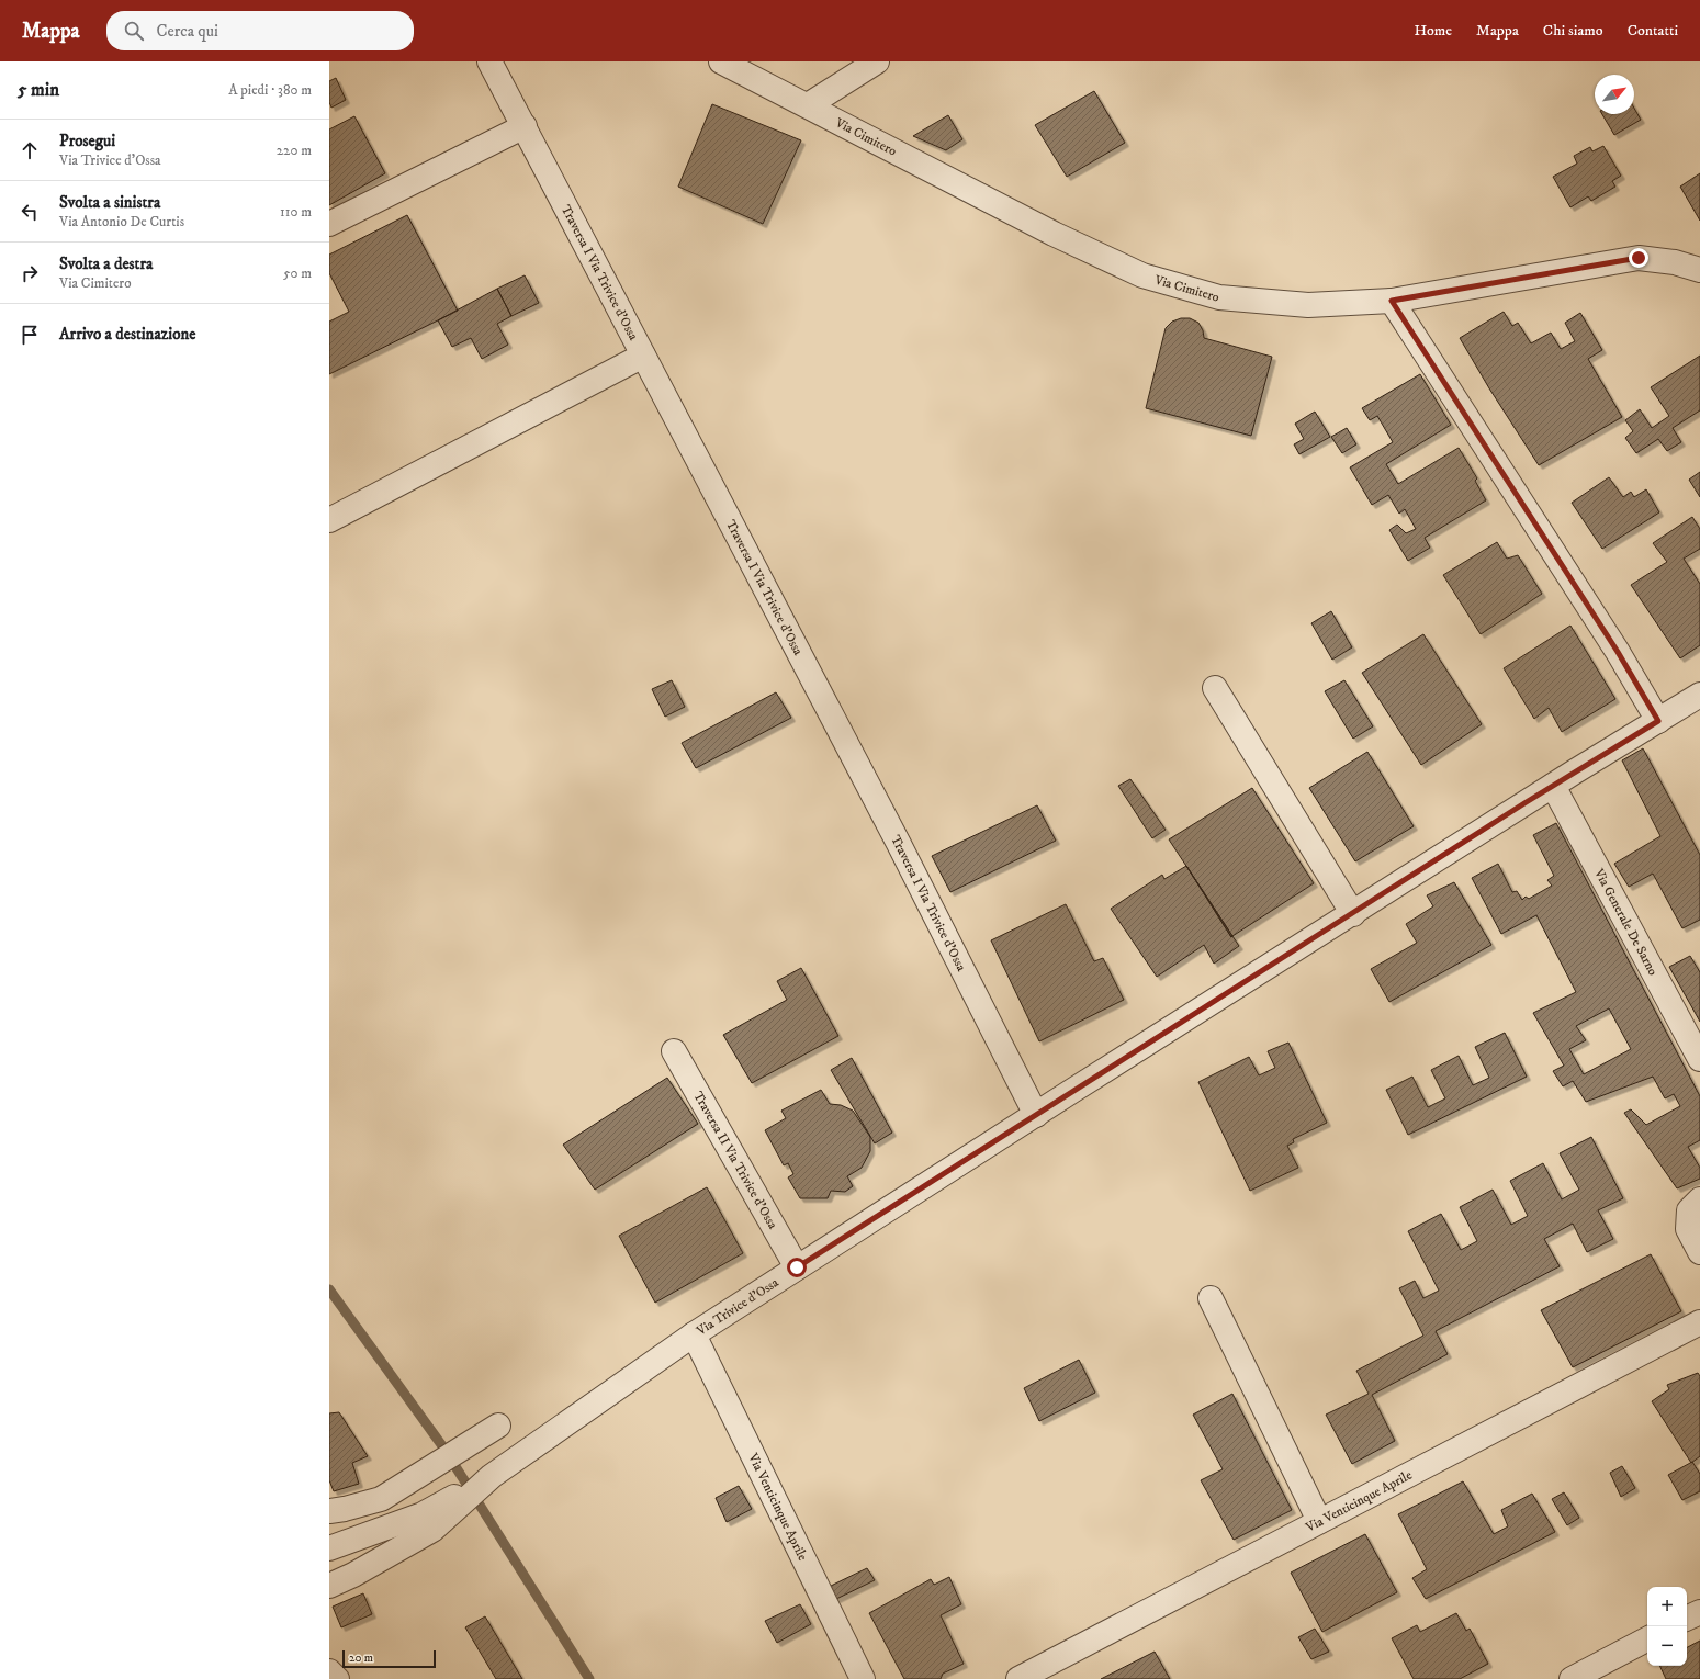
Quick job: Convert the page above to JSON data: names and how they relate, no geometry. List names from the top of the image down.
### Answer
{
  "streets": {
    "street": [
      "Via Cimitero",
      "Traversa I Via Trivice d'Ossa",
      "Via Generale De Sarno",
      "Traversa II Via Trivice d'Ossa",
      "Via Trivice d'Ossa",
      "Via Venticinque Aprile"
    ]
  },
  "crossings": [
    ["Traversa I Via Trivice d'Ossa", "Via Trivice d'Ossa"],
    ["Via Generale De Sarno", "Via Trivice d'Ossa"],
    ["Traversa II Via Trivice d'Ossa", "Via Trivice d'Ossa"],
    ["Via Trivice d'Ossa", "Via Venticinque Aprile"]
  ],
  "scale_bar": "20 m",
  "north": "top right",
  "page": {
    "header": "Mappa",
    "search": "Cerca qui",
    "nav": [
      "Home",
      "Mappa",
      "Chi siamo",
      "Contatti"
    ],
    "heading": ["5 min", "A piedi · 380 m"],
    "list": [
      ["Prosegui", "Via Trivice d'Ossa", "220 m"],
      ["Svolta a sinistra", "Via Antonio De Curtis", "110 m"],
      ["Svolta a destra", "Via Cimitero", "50 m"],
      "Arrivo a destinazione"
    ],
    "map_buttons": ["+", "−"],
    "scale": "20 m"
  }
}
